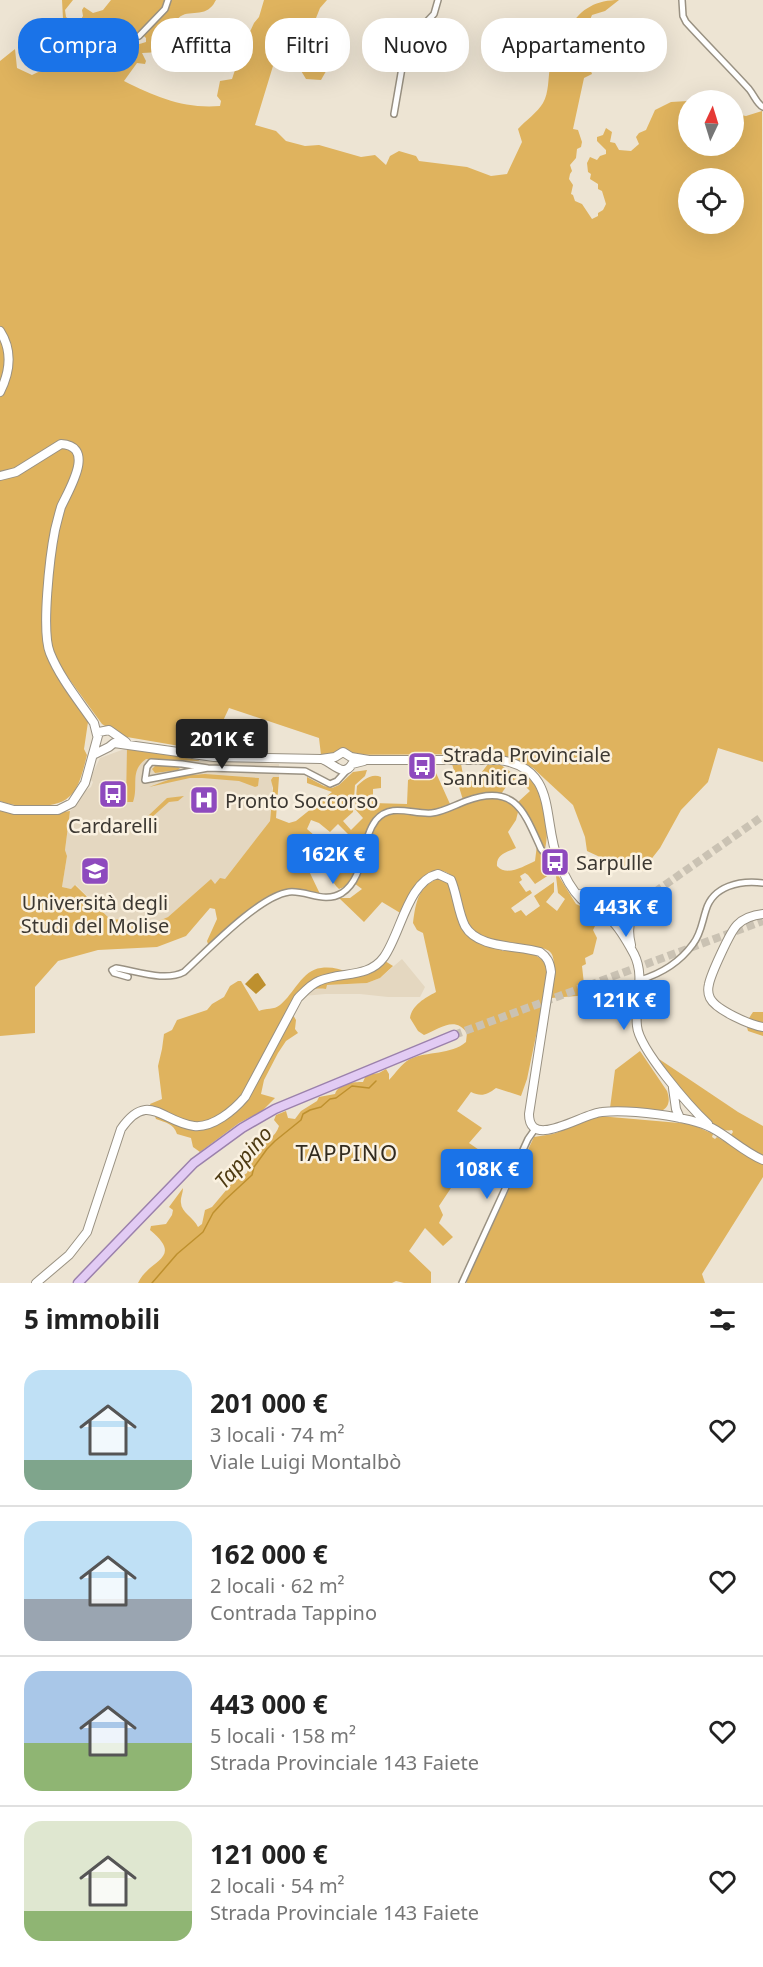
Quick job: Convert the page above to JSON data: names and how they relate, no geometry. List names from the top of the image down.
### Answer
{
  "districts": ["TAPPINO"],
  "water": ["Tappino"],
  "places": {
    "bus stop": ["Strada Provinciale Sannitica", "Cardarelli", "Sarpulle"],
    "hospital": ["Pronto Soccorso"],
    "school or university": ["Università degli Studi del Molise"]
  },
  "north": "top",
  "page": {
    "chip": [
      "Compra",
      "Affitta",
      "Filtri",
      "Nuovo",
      "Appartamento"
    ],
    "price": [
      "201K €",
      "162K €",
      "443K €",
      "121K €",
      "108K €"
    ],
    "heading": "5 immobili",
    "list": [
      {
        "name": "201 000 €",
        "note": "3 locali · 74 m² · Viale Luigi Montalbò"
      },
      {
        "name": "162 000 €",
        "note": "2 locali · 62 m² · Contrada Tappino"
      },
      {
        "name": "443 000 €",
        "note": "5 locali · 158 m² · Strada Provinciale 143 Faiete"
      },
      {
        "name": "121 000 €",
        "note": "2 locali · 54 m² · Strada Provinciale 143 Faiete"
      }
    ]
  }
}
